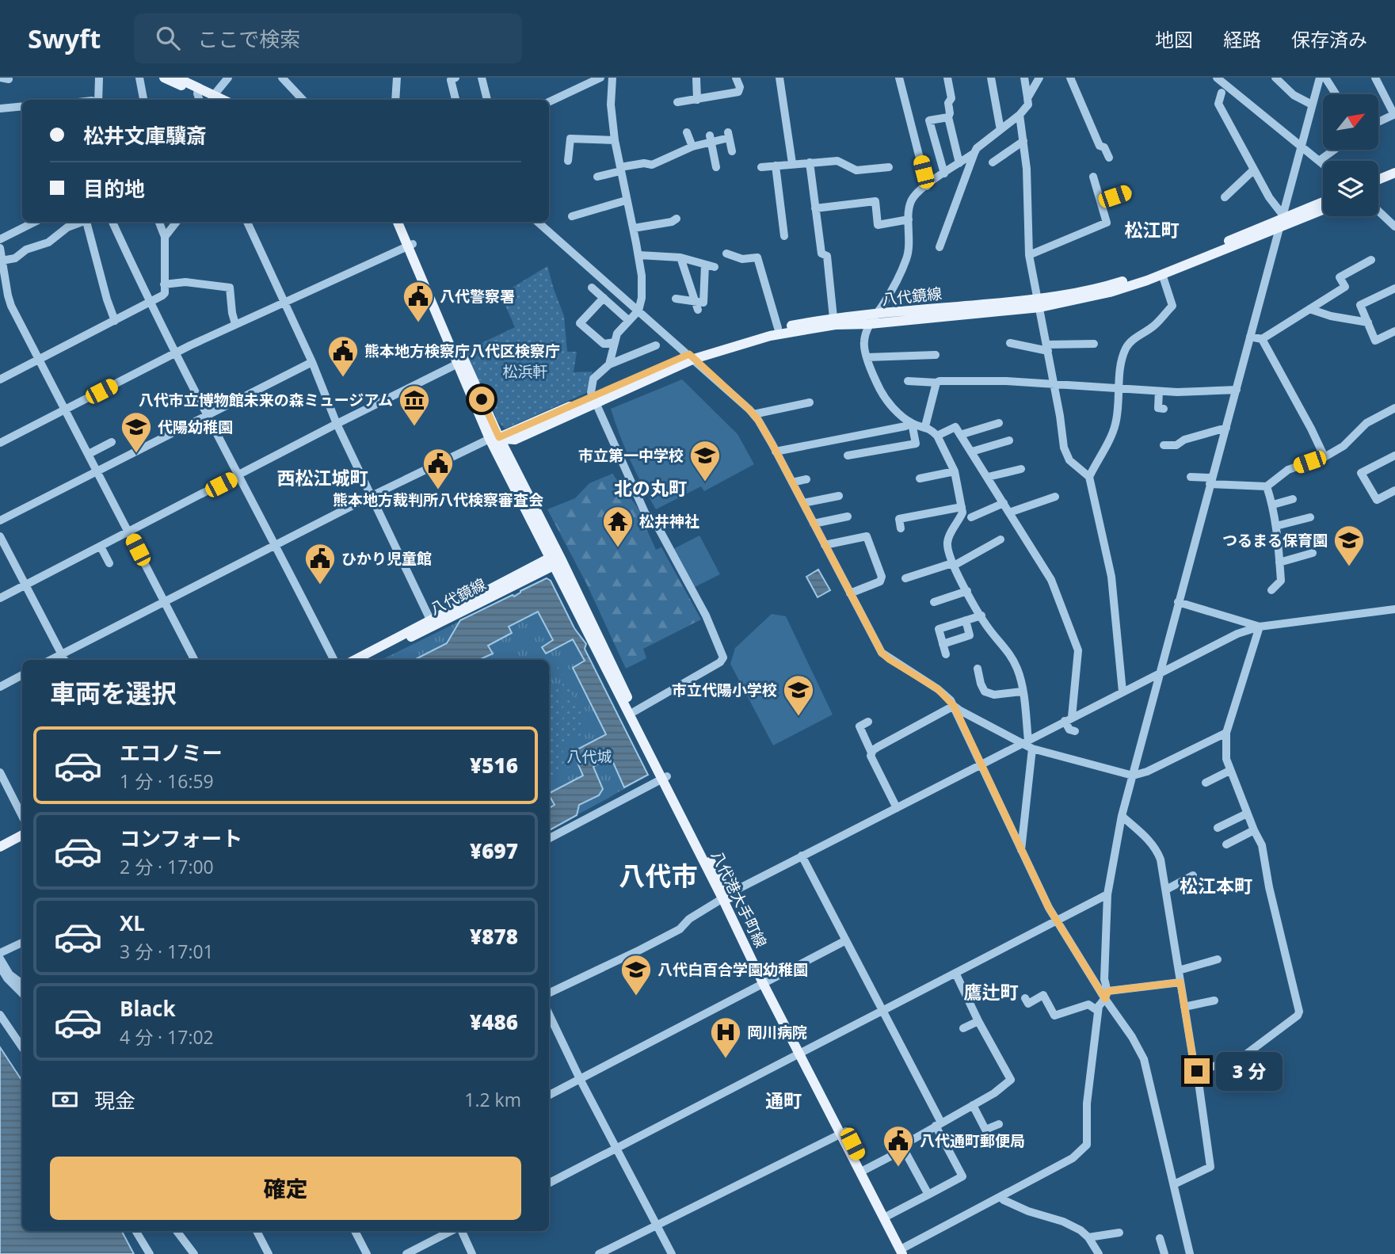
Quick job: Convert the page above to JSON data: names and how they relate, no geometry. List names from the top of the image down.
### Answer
{
  "streets": {
    "main road": ["八代鏡線", "八代港大手町線"]
  },
  "crossings": [
    ["八代鏡線", "八代港大手町線"]
  ],
  "districts": [
    "松江町",
    "西松江城町",
    "北の丸町",
    "八代市",
    "松江本町",
    "鷹辻町",
    "通町"
  ],
  "parks": ["松浜軒", "八代城"],
  "places": {
    "public building": [
      "八代警察署",
      "熊本地方検察庁八代区検察庁",
      "熊本地方裁判所八代検察審査会",
      "ひかり児童館",
      "八代通町郵便局"
    ],
    "museum": ["八代市立博物館未来の森ミュージアム"],
    "school or university": [
      "代陽幼稚園",
      "市立第一中学校",
      "つるまる保育園",
      "市立代陽小学校",
      "八代白百合学園幼稚園"
    ],
    "temple": ["松井神社"],
    "hospital": ["岡川病院"]
  },
  "north": "top right",
  "page": {
    "header": "Swyft",
    "search": "ここで検索",
    "nav": ["地図", "経路", "保存済み"],
    "banner": ["松井文庫驥斎", "目的地"],
    "heading": "車両を選択",
    "list": [
      {
        "name": "エコノミー",
        "note": "1 分 · 16:59",
        "value": "¥516"
      },
      {
        "name": "コンフォート",
        "note": "2 分 · 17:00",
        "value": "¥697"
      },
      {
        "name": "XL",
        "note": "3 分 · 17:01",
        "value": "¥878"
      },
      {
        "name": "Black",
        "note": "4 分 · 17:02",
        "value": "¥486"
      }
    ],
    "bubble": "3 分",
    "pay": ["現金", "1.2 km"],
    "buttons": "確定"
  }
}
